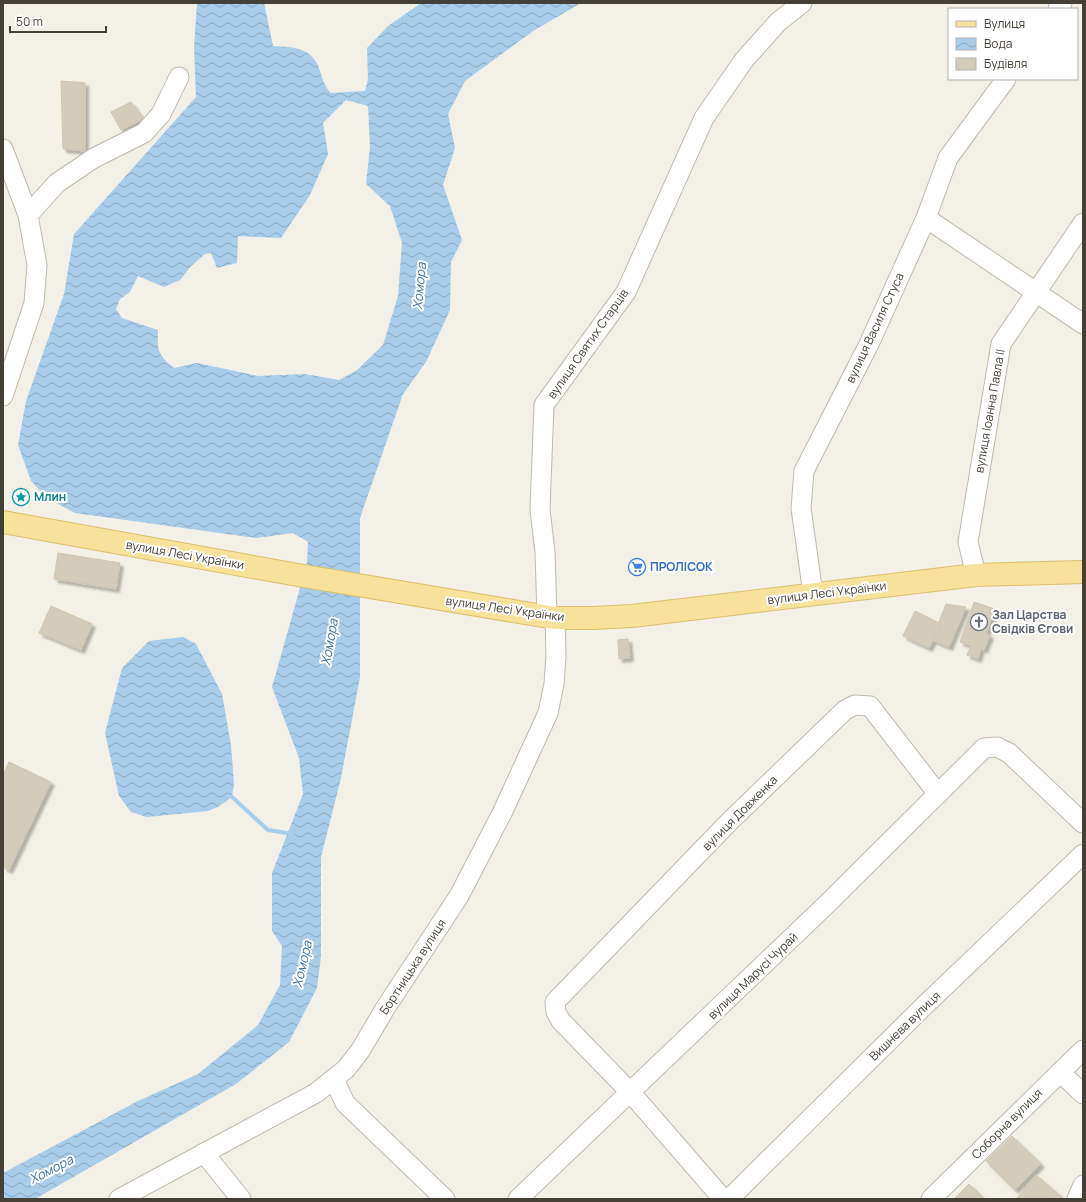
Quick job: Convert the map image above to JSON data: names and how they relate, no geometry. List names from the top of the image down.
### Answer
{
  "streets": {
    "main road": ["вулиця Лесі Українки"],
    "street": [
      "вулиця Василя Стуса",
      "вулиця Святих Старців",
      "вулиця Іоанна Павла II",
      "вулиця Довженка",
      "Бортницька вулиця",
      "вулиця Марусі Чурай",
      "Вишнева вулиця",
      "Соборна вулиця"
    ]
  },
  "crossings": [
    ["вулиця Василя Стуса", "вулиця Лесі Українки"],
    ["вулиця Святих Старців", "вулиця Лесі Українки"],
    ["вулиця Святих Старців", "Бортницька вулиця"],
    ["вулиця Іоанна Павла II", "вулиця Лесі Українки"],
    ["вулиця Лесі Українки", "Бортницька вулиця"],
    ["вулиця Довженка", "вулиця Марусі Чурай"]
  ],
  "water": ["Хомора"],
  "places": {
    "place": ["Млин"],
    "supermarket": ["ПРОЛІСОК"],
    "church": ["Зал Царства Свідків Єгови"]
  },
  "legend": ["Вулиця", "Вода", "Будівля"],
  "scale_bar": "50 m"
}
